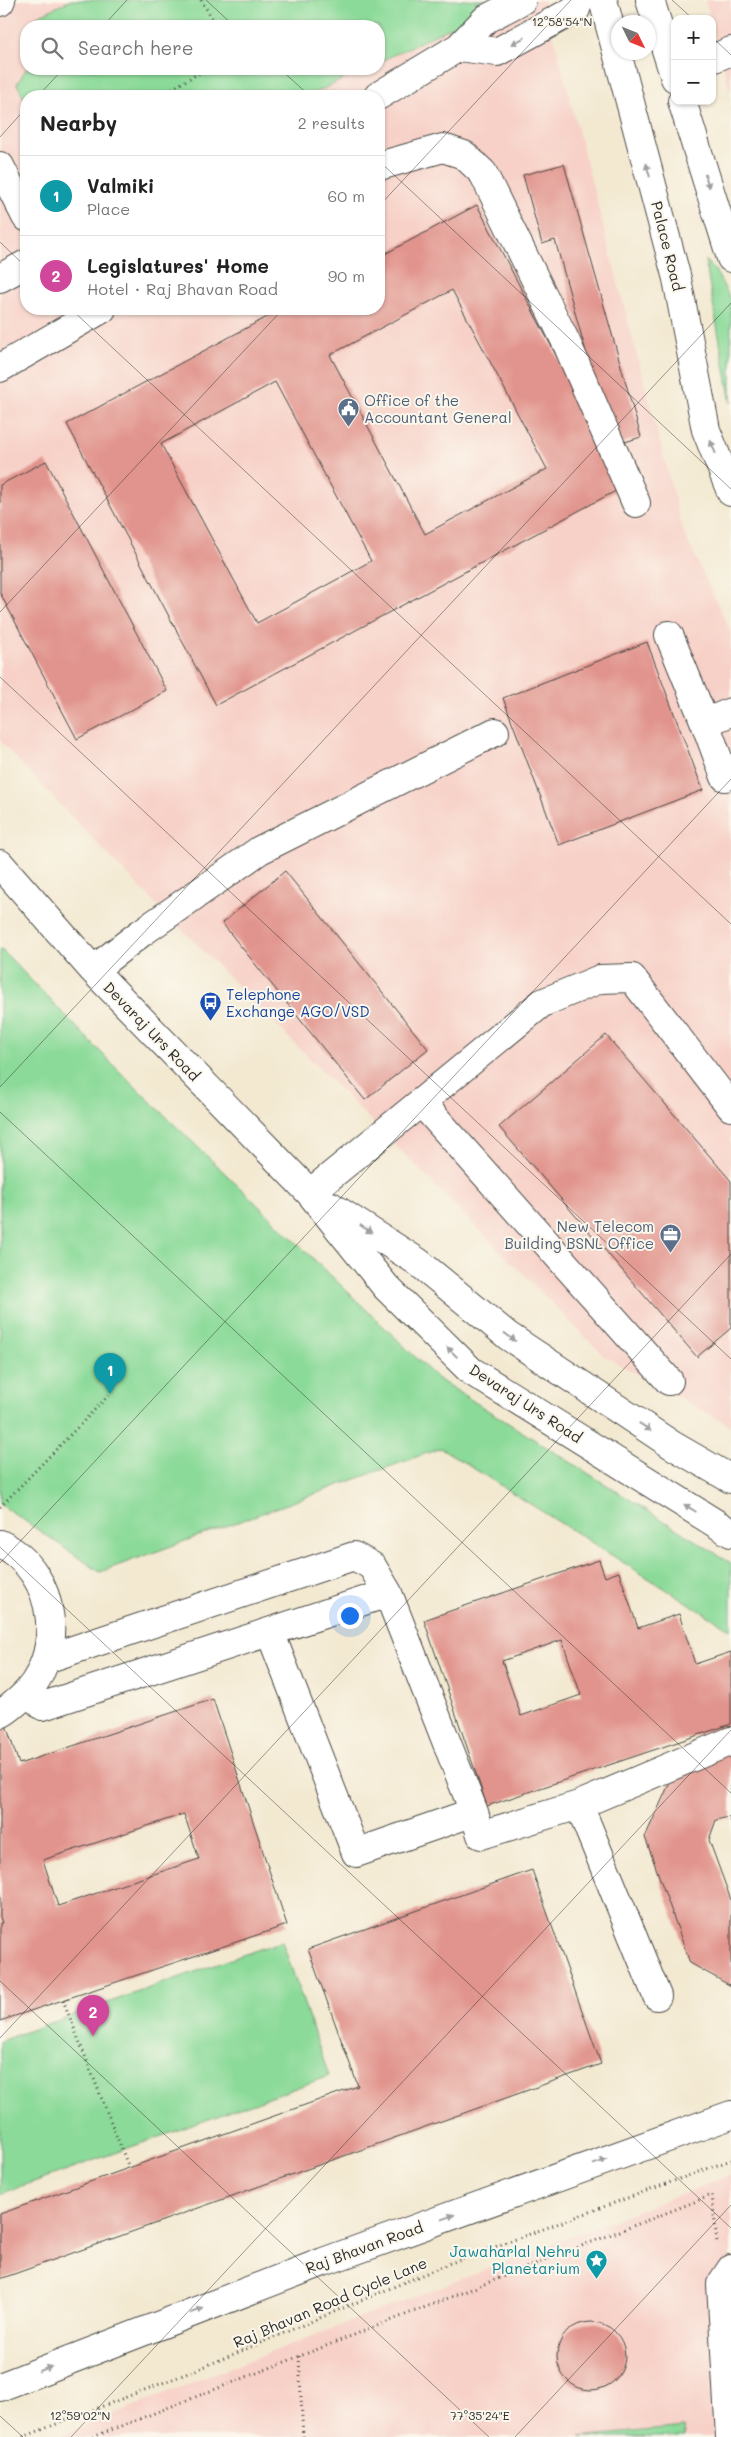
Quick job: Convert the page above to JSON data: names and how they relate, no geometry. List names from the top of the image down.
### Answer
{
  "streets": {
    "street": ["Palace Road", "Devaraj Urs Road", "Raj Bhavan Road"],
    "path": ["Raj Bhavan Road Cycle Lane"]
  },
  "one_way": ["Raj Bhavan Road"],
  "places": {
    "public building": ["Office of the Accountant General"],
    "bus stop": ["Telephone Exchange AGO/VSD"],
    "office": ["New Telecom Building BSNL Office"],
    "place": ["Jawaharlal Nehru Planetarium"]
  },
  "north": "bottom right",
  "page": {
    "map_buttons": ["+", "−"],
    "search": "Search here",
    "heading": ["Nearby", "2 results"],
    "list": [
      {
        "mark": "1",
        "name": "Valmiki",
        "note": "Place",
        "value": "60 m"
      },
      {
        "mark": "2",
        "name": "Legislatures' Home",
        "note": "Hotel · Raj Bhavan Road",
        "value": "90 m"
      }
    ],
    "pins": ["1", "2"]
  },
  "coordinates": ["12°58'54\"N", "12°59'02\"N", "77°35'24\"E"]
}
